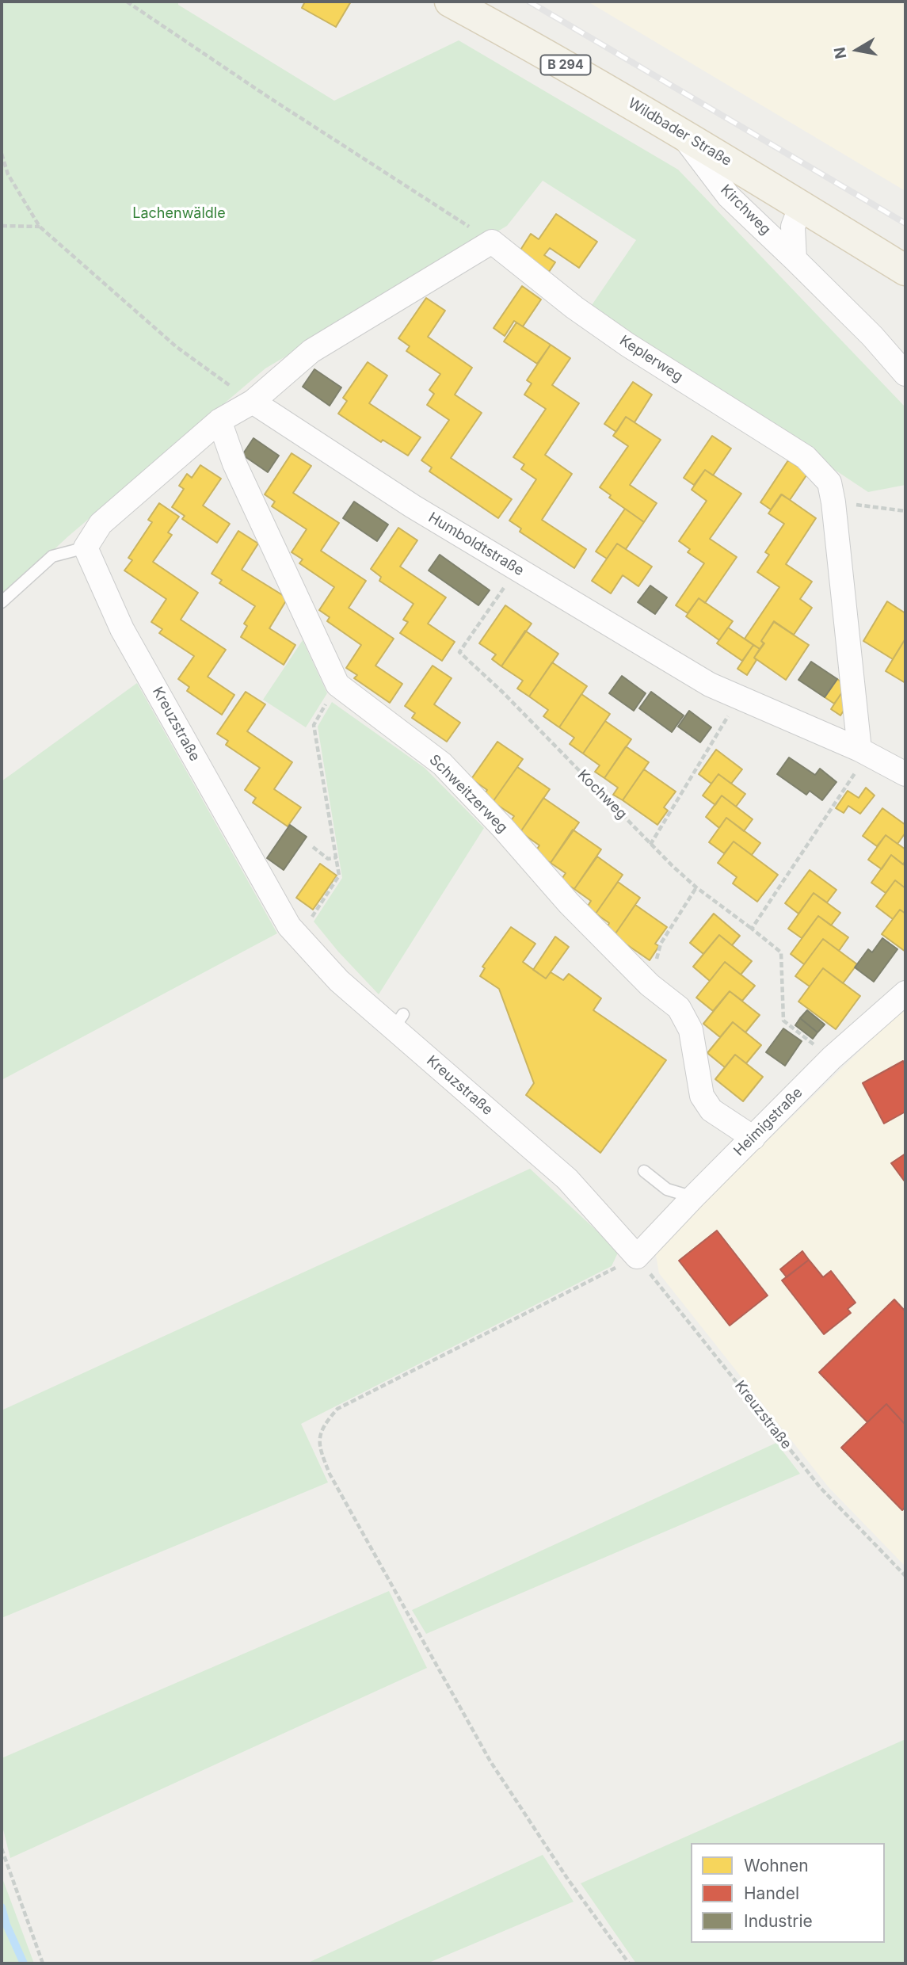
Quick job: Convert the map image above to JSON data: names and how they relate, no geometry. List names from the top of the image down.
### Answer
{
  "streets": {
    "main road": ["B 294", "Wildbader Straße"],
    "street": [
      "Kirchweg",
      "Keplerweg",
      "Humboldtstraße",
      "Kreuzstraße",
      "Schweitzerweg",
      "Heimigstraße"
    ],
    "path": ["Kochweg"]
  },
  "crossings": [
    ["Wildbader Straße", "Kirchweg"],
    ["Keplerweg", "Humboldtstraße"],
    ["Humboldtstraße", "Kochweg"],
    ["Kreuzstraße", "Heimigstraße"],
    ["Schweitzerweg", "Heimigstraße"],
    ["Kochweg", "Heimigstraße"]
  ],
  "parks": ["Lachenwäldle"],
  "legend": ["Wohnen", "Handel", "Industrie"],
  "north": "left"
}
